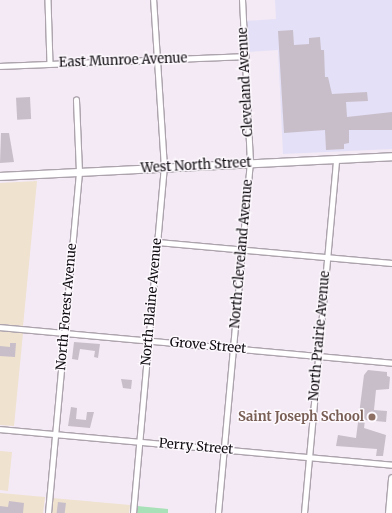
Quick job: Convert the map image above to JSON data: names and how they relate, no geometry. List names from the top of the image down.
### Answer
{
  "streets": {
    "main road": ["West North Street"],
    "street": [
      "East Munroe Avenue",
      "Cleveland Avenue",
      "North Cleveland Avenue",
      "North Blaine Avenue",
      "North Forest Avenue",
      "North Prairie Avenue",
      "Grove Street",
      "Perry Street"
    ]
  },
  "crossings": [
    ["East Munroe Avenue", "Cleveland Avenue"],
    ["East Munroe Avenue", "North Blaine Avenue"],
    ["Cleveland Avenue", "West North Street"],
    ["Cleveland Avenue", "North Cleveland Avenue"],
    ["West North Street", "North Cleveland Avenue"],
    ["West North Street", "North Blaine Avenue"],
    ["West North Street", "North Forest Avenue"],
    ["West North Street", "North Prairie Avenue"],
    ["North Cleveland Avenue", "Grove Street"],
    ["North Cleveland Avenue", "Perry Street"],
    ["North Blaine Avenue", "Grove Street"],
    ["North Blaine Avenue", "Perry Street"],
    ["North Forest Avenue", "Grove Street"],
    ["North Forest Avenue", "Perry Street"],
    ["North Prairie Avenue", "Grove Street"],
    ["North Prairie Avenue", "Perry Street"]
  ],
  "places": ["Saint Joseph School"]
}
